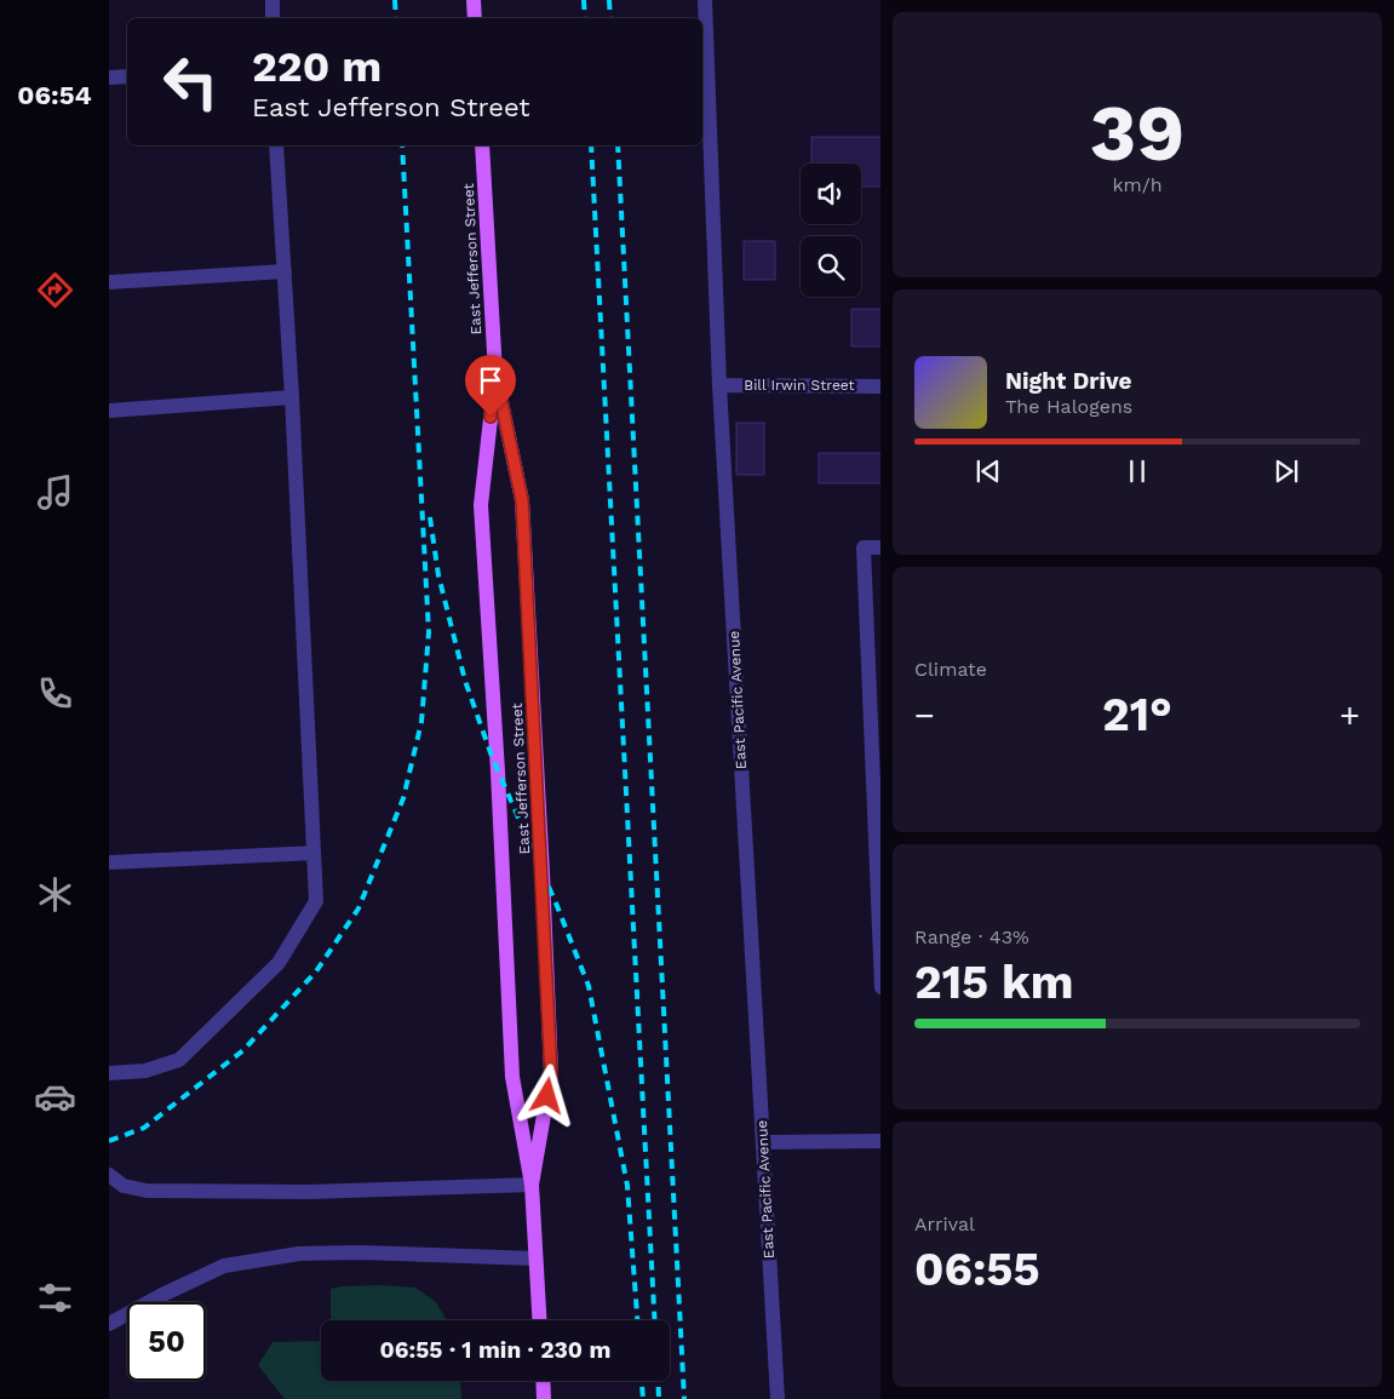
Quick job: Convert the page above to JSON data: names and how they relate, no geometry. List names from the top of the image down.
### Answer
{
  "streets": {
    "main road": ["East Jefferson Street"],
    "street": ["Bill Irwin Street", "East Pacific Avenue"]
  },
  "crossings": [
    ["Bill Irwin Street", "East Pacific Avenue"]
  ],
  "page": {
    "tabs": "06:54",
    "tile": [
      ["39", "km/h"],
      "Climate",
      ["Range · 43%", "215 km"],
      ["Arrival", "06:55"]
    ],
    "turn": ["220 m", "East Jefferson Street"],
    "song": ["Night Drive", "The Halogens"],
    "heat": ["−", "21°", "+"],
    "limit": "50",
    "trip": "06:55 · 1 min · 230 m"
  }
}
